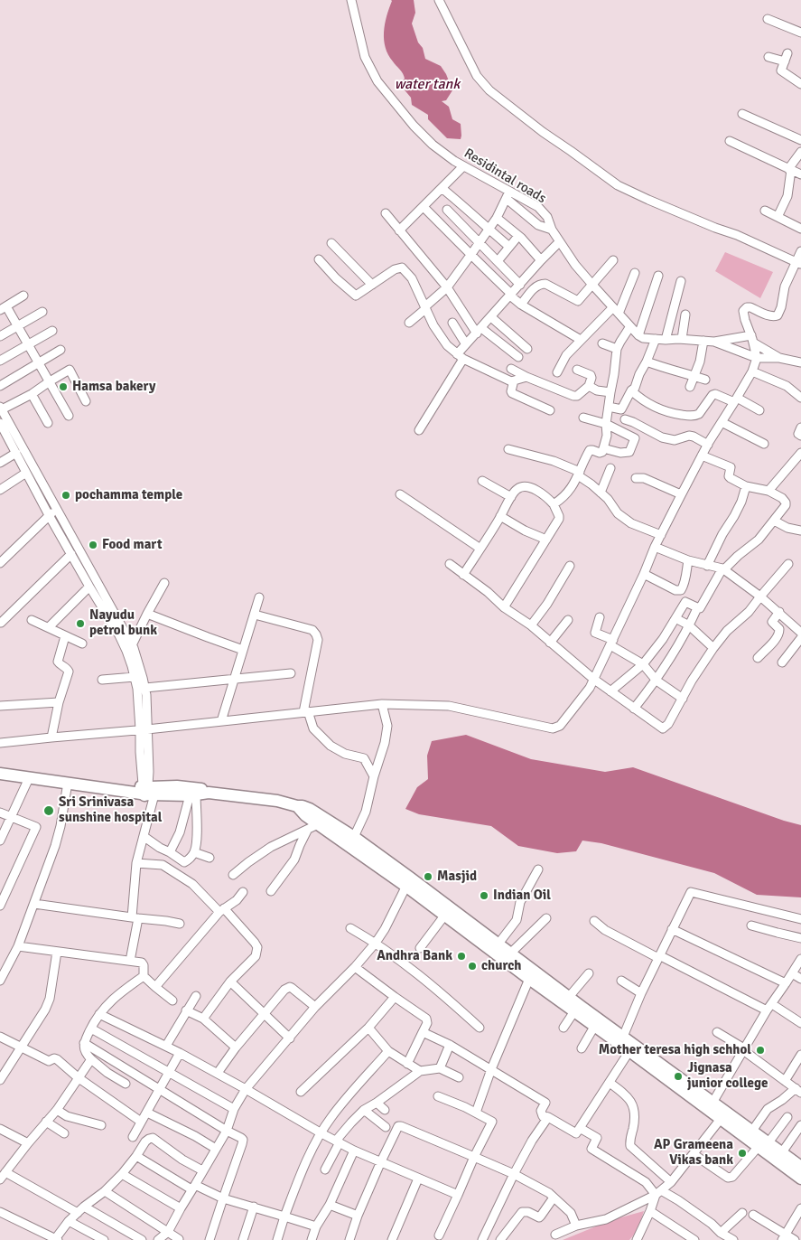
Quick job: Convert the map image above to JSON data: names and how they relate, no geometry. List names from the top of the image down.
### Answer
{
  "streets": {
    "street": ["Residintal roads"]
  },
  "water": ["water tank"],
  "places": [
    "Hamsa bakery",
    "pochamma temple",
    "Food mart",
    "Nayudu petrol bunk",
    "Sri Srinivasa sunshine hospital",
    "Masjid",
    "Indian Oil",
    "Andhra Bank",
    "church",
    "Mother teresa high schhol",
    "Jignasa junior college",
    "AP Grameena Vikas bank"
  ]
}
